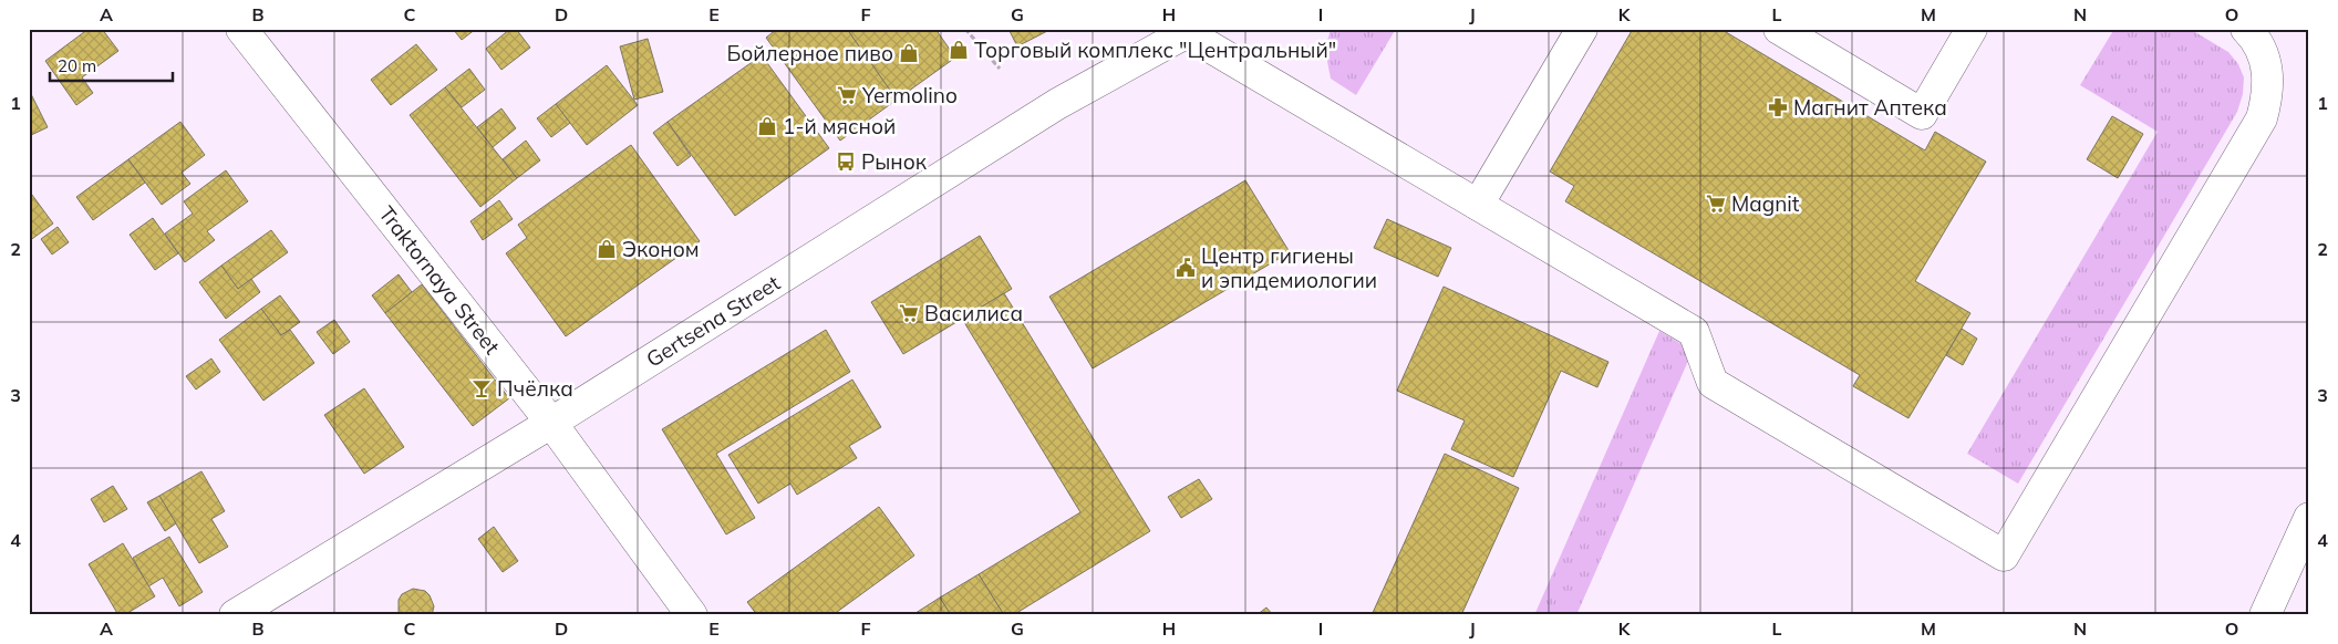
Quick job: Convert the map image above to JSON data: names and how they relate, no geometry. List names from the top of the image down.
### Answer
{
  "streets": {
    "street": ["Traktornaya Street", "Gertsena Street"]
  },
  "crossings": [
    ["Traktornaya Street", "Gertsena Street"]
  ],
  "places": {
    "shop": [
      "Торговый комплекс \"Центральный\"",
      "Бойлерное пиво",
      "1-й мясной",
      "Эконом"
    ],
    "supermarket": ["Yermolino", "Magnit", "Василиса"],
    "pharmacy": ["Магнит Аптека"],
    "bus stop": ["Рынок"],
    "public building": ["Центр гигиены и эпидемиологии"],
    "bar": ["Пчёлка"]
  },
  "scale_bar": "20 m",
  "grid": {
    "columns": [
      "A",
      "B",
      "C",
      "D",
      "E",
      "F",
      "G",
      "H",
      "I",
      "J",
      "K",
      "L",
      "M",
      "N",
      "O"
    ],
    "rows": [
      "1",
      "2",
      "3",
      "4"
    ]
  }
}
